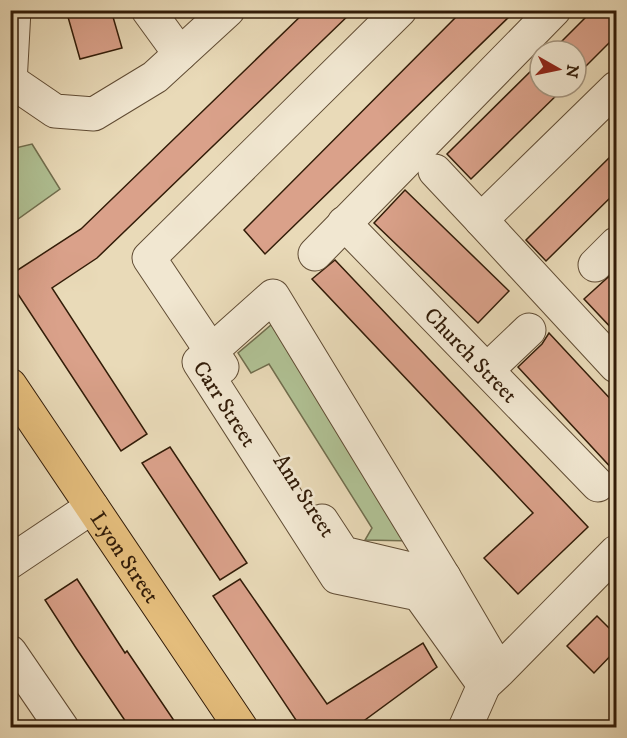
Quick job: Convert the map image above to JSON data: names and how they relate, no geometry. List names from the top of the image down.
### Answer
{
  "streets": {
    "main road": ["Lyon Street"],
    "street": ["Church Street", "Carr Street", "Ann Street"]
  },
  "crossings": [
    ["Carr Street", "Ann Street"]
  ],
  "north": "right"
}
